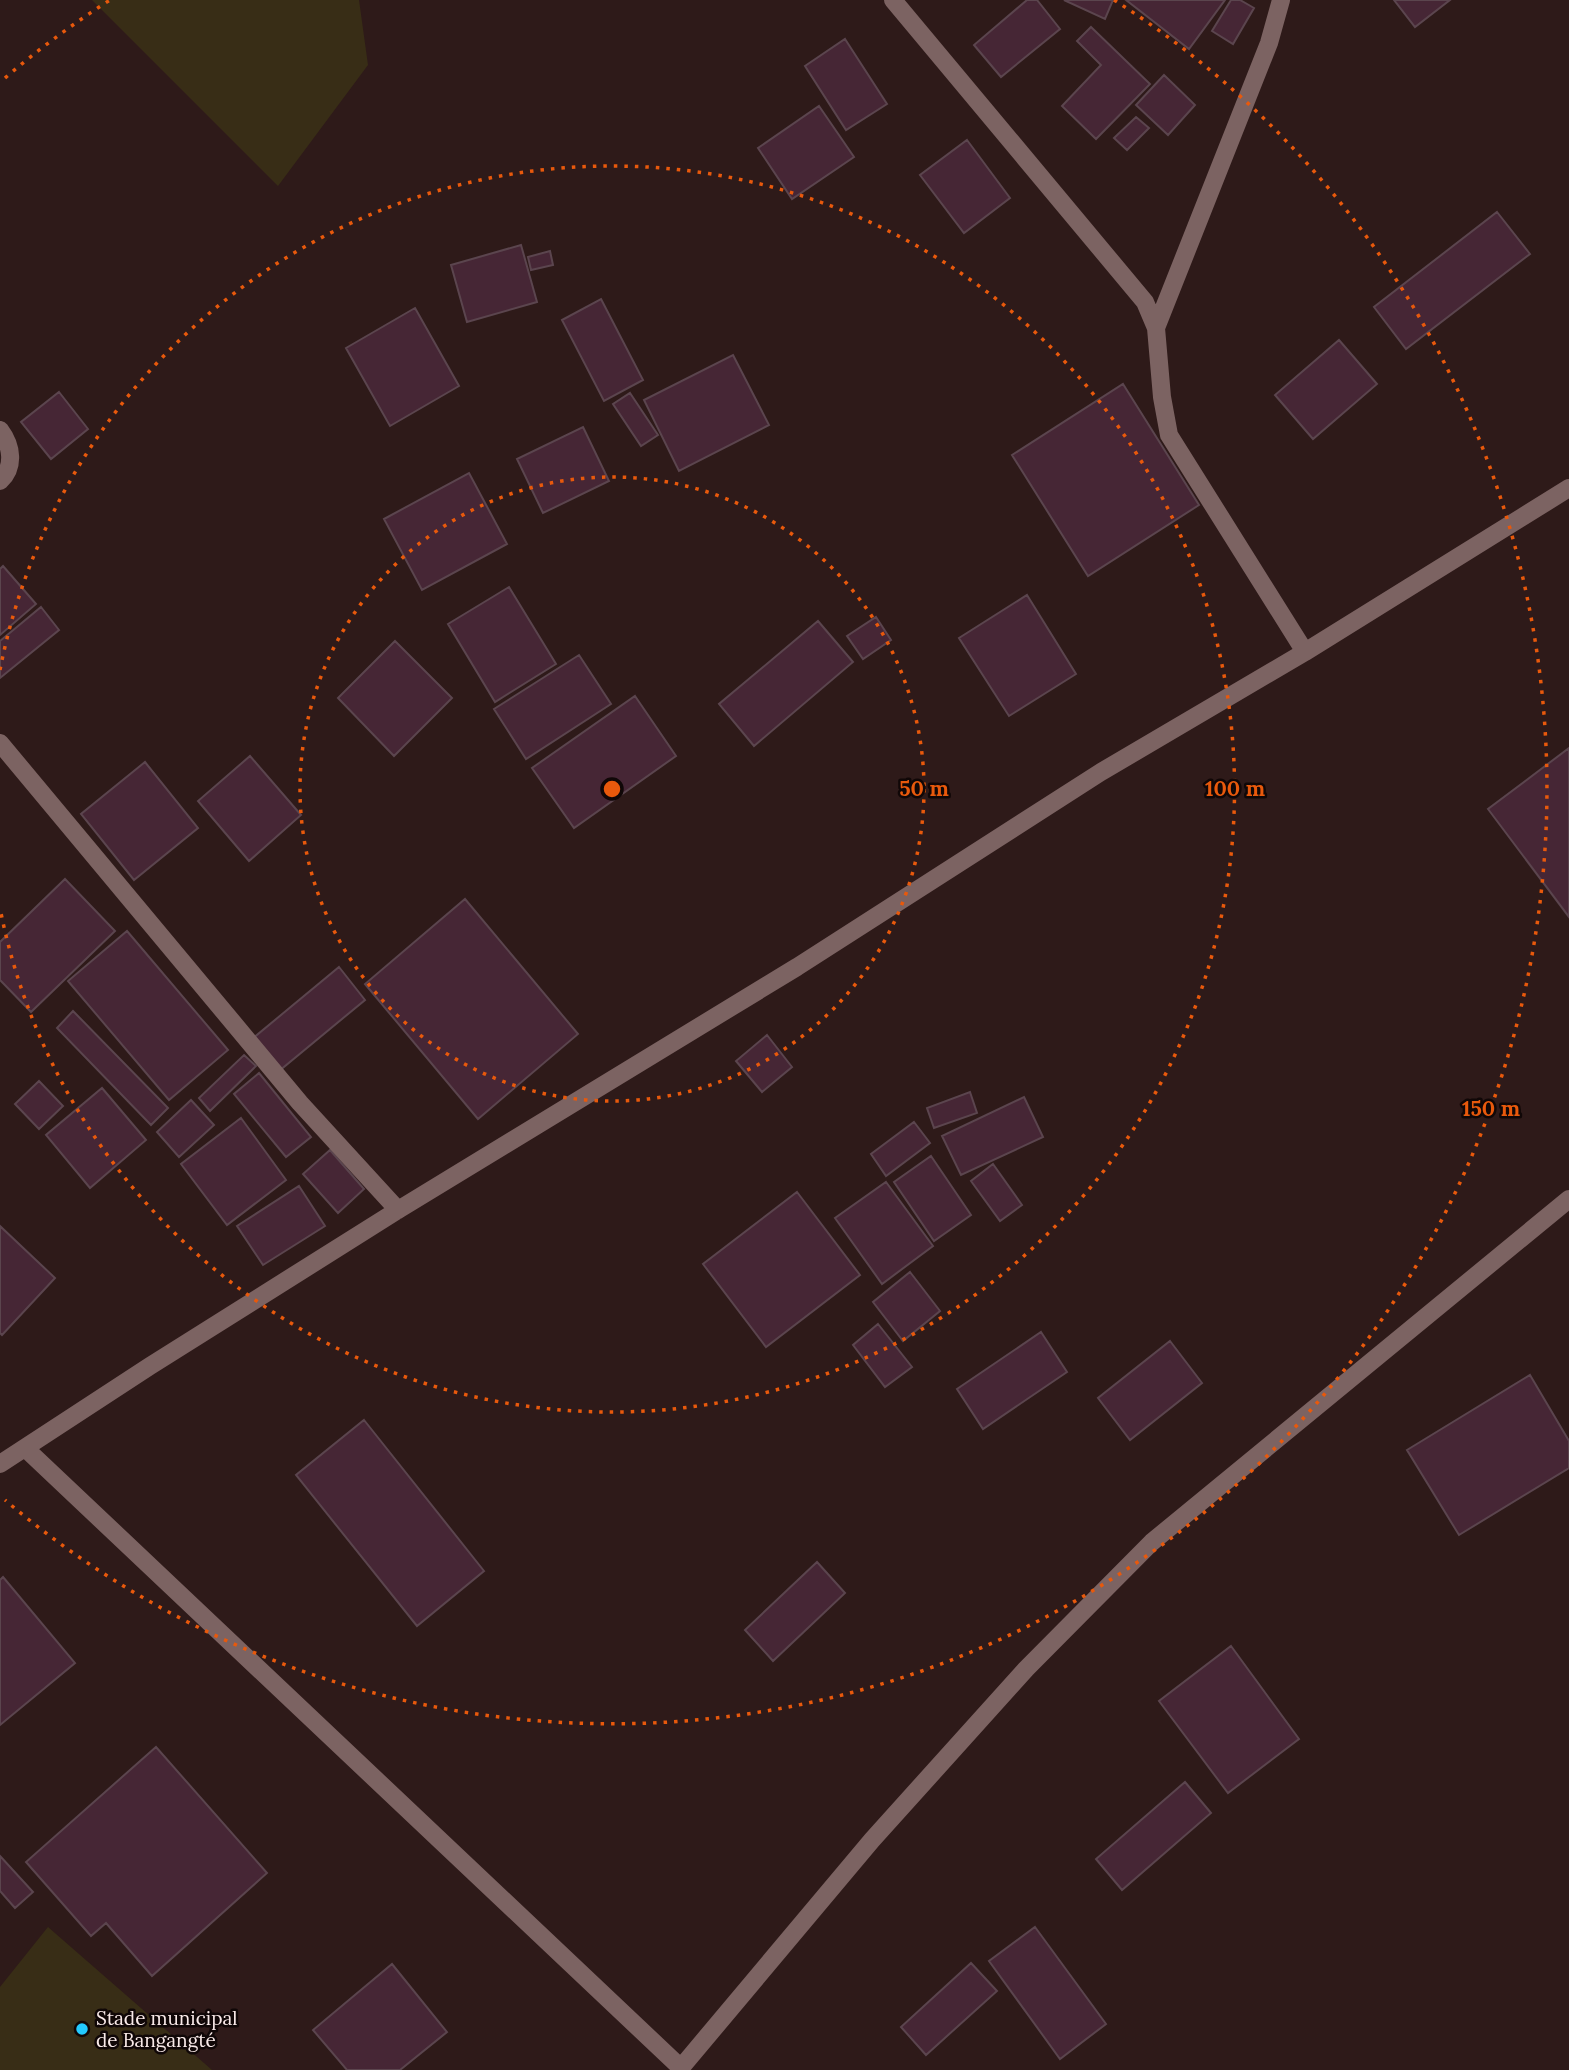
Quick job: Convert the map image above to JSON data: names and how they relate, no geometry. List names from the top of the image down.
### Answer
{
  "places": ["Stade municipal de Bangangté"],
  "rings": ["50 m", "100 m", "150 m"]
}
